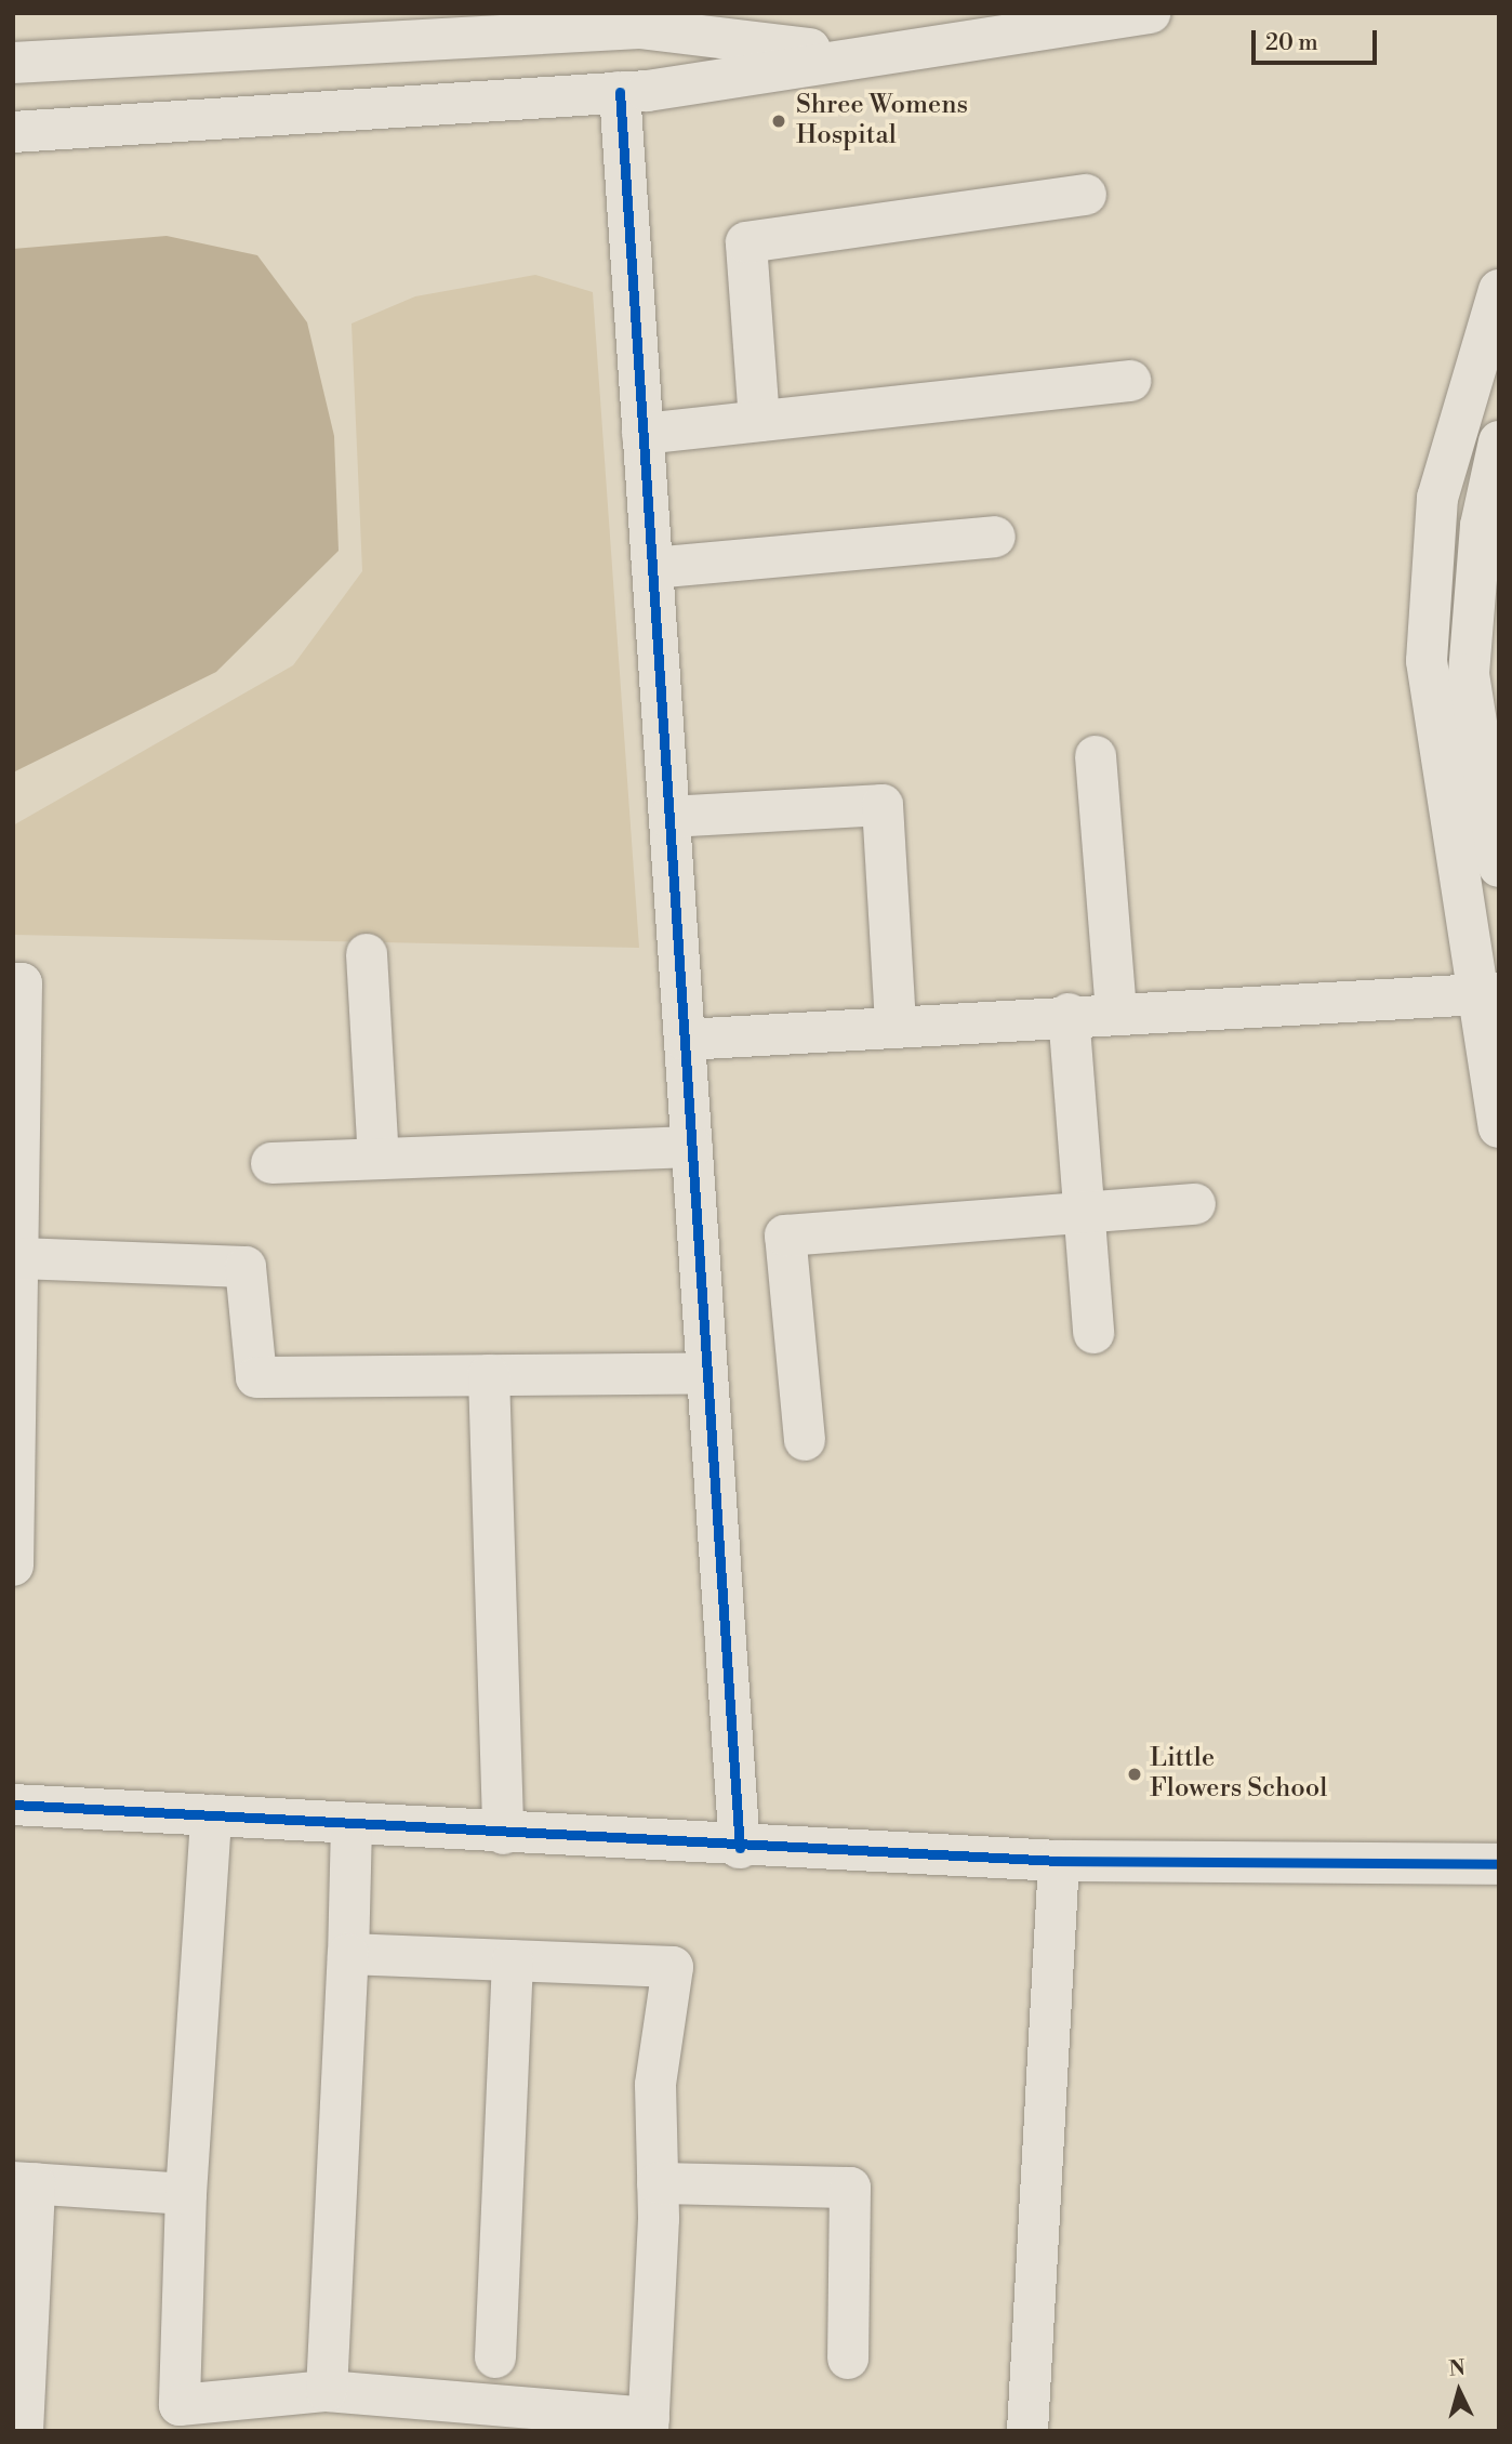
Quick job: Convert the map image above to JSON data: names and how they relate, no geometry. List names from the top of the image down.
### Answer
{
  "places": ["Shree Womens Hospital", "Little Flowers School"],
  "scale_bar": "20 m",
  "north": "top"
}
